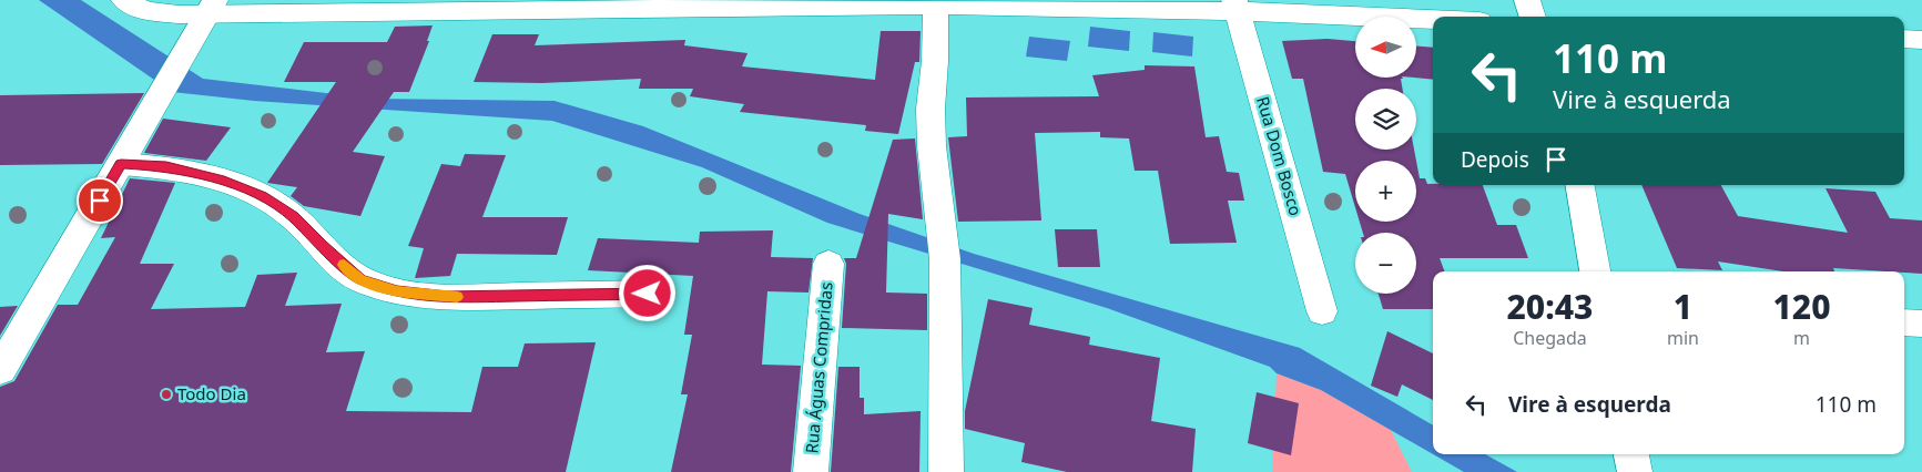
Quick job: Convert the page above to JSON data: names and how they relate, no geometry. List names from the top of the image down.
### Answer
{
  "streets": {
    "street": ["Rua Dom Bosco", "Rua Águas Compridas"]
  },
  "places": ["Todo Dia"],
  "north": "left",
  "page": {
    "map_buttons": ["+", "−"],
    "turn": ["110 m", "Vire à esquerda"],
    "then": "Depois",
    "eta": [
      "20:43",
      "Chegada",
      "1",
      "min",
      "120",
      "m"
    ],
    "list": [
      {
        "name": "Vire à esquerda",
        "value": "110 m"
      }
    ]
  }
}
